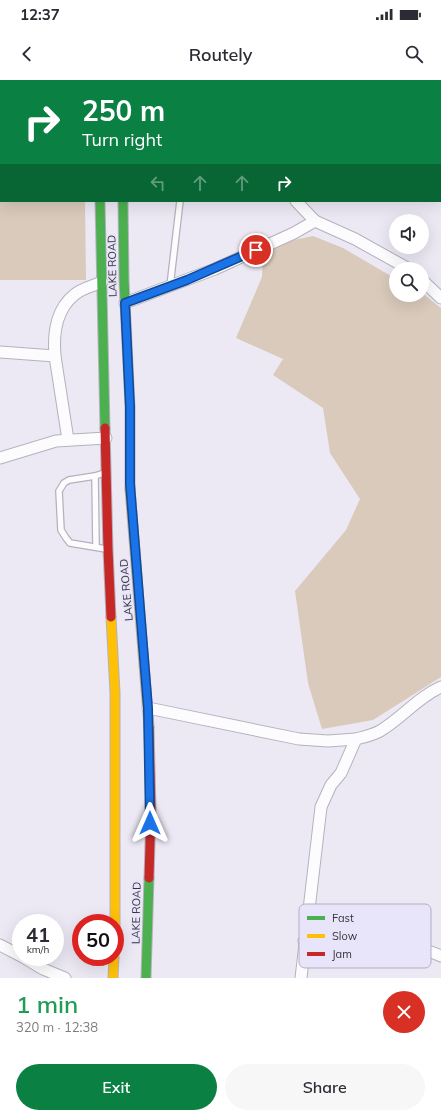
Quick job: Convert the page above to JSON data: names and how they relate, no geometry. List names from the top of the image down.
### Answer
{
  "streets": {
    "main road": ["LAKE ROAD"]
  },
  "legend": ["Fast", "Slow", "Jam"],
  "page": {
    "status": "12:37",
    "header": "Routely",
    "turn": ["250 m", "Turn right"],
    "speed": "41 km/h",
    "limit": "50",
    "heading": ["1 min", "320 m · 12:38"],
    "buttons": ["Exit", "Share"]
  }
}
